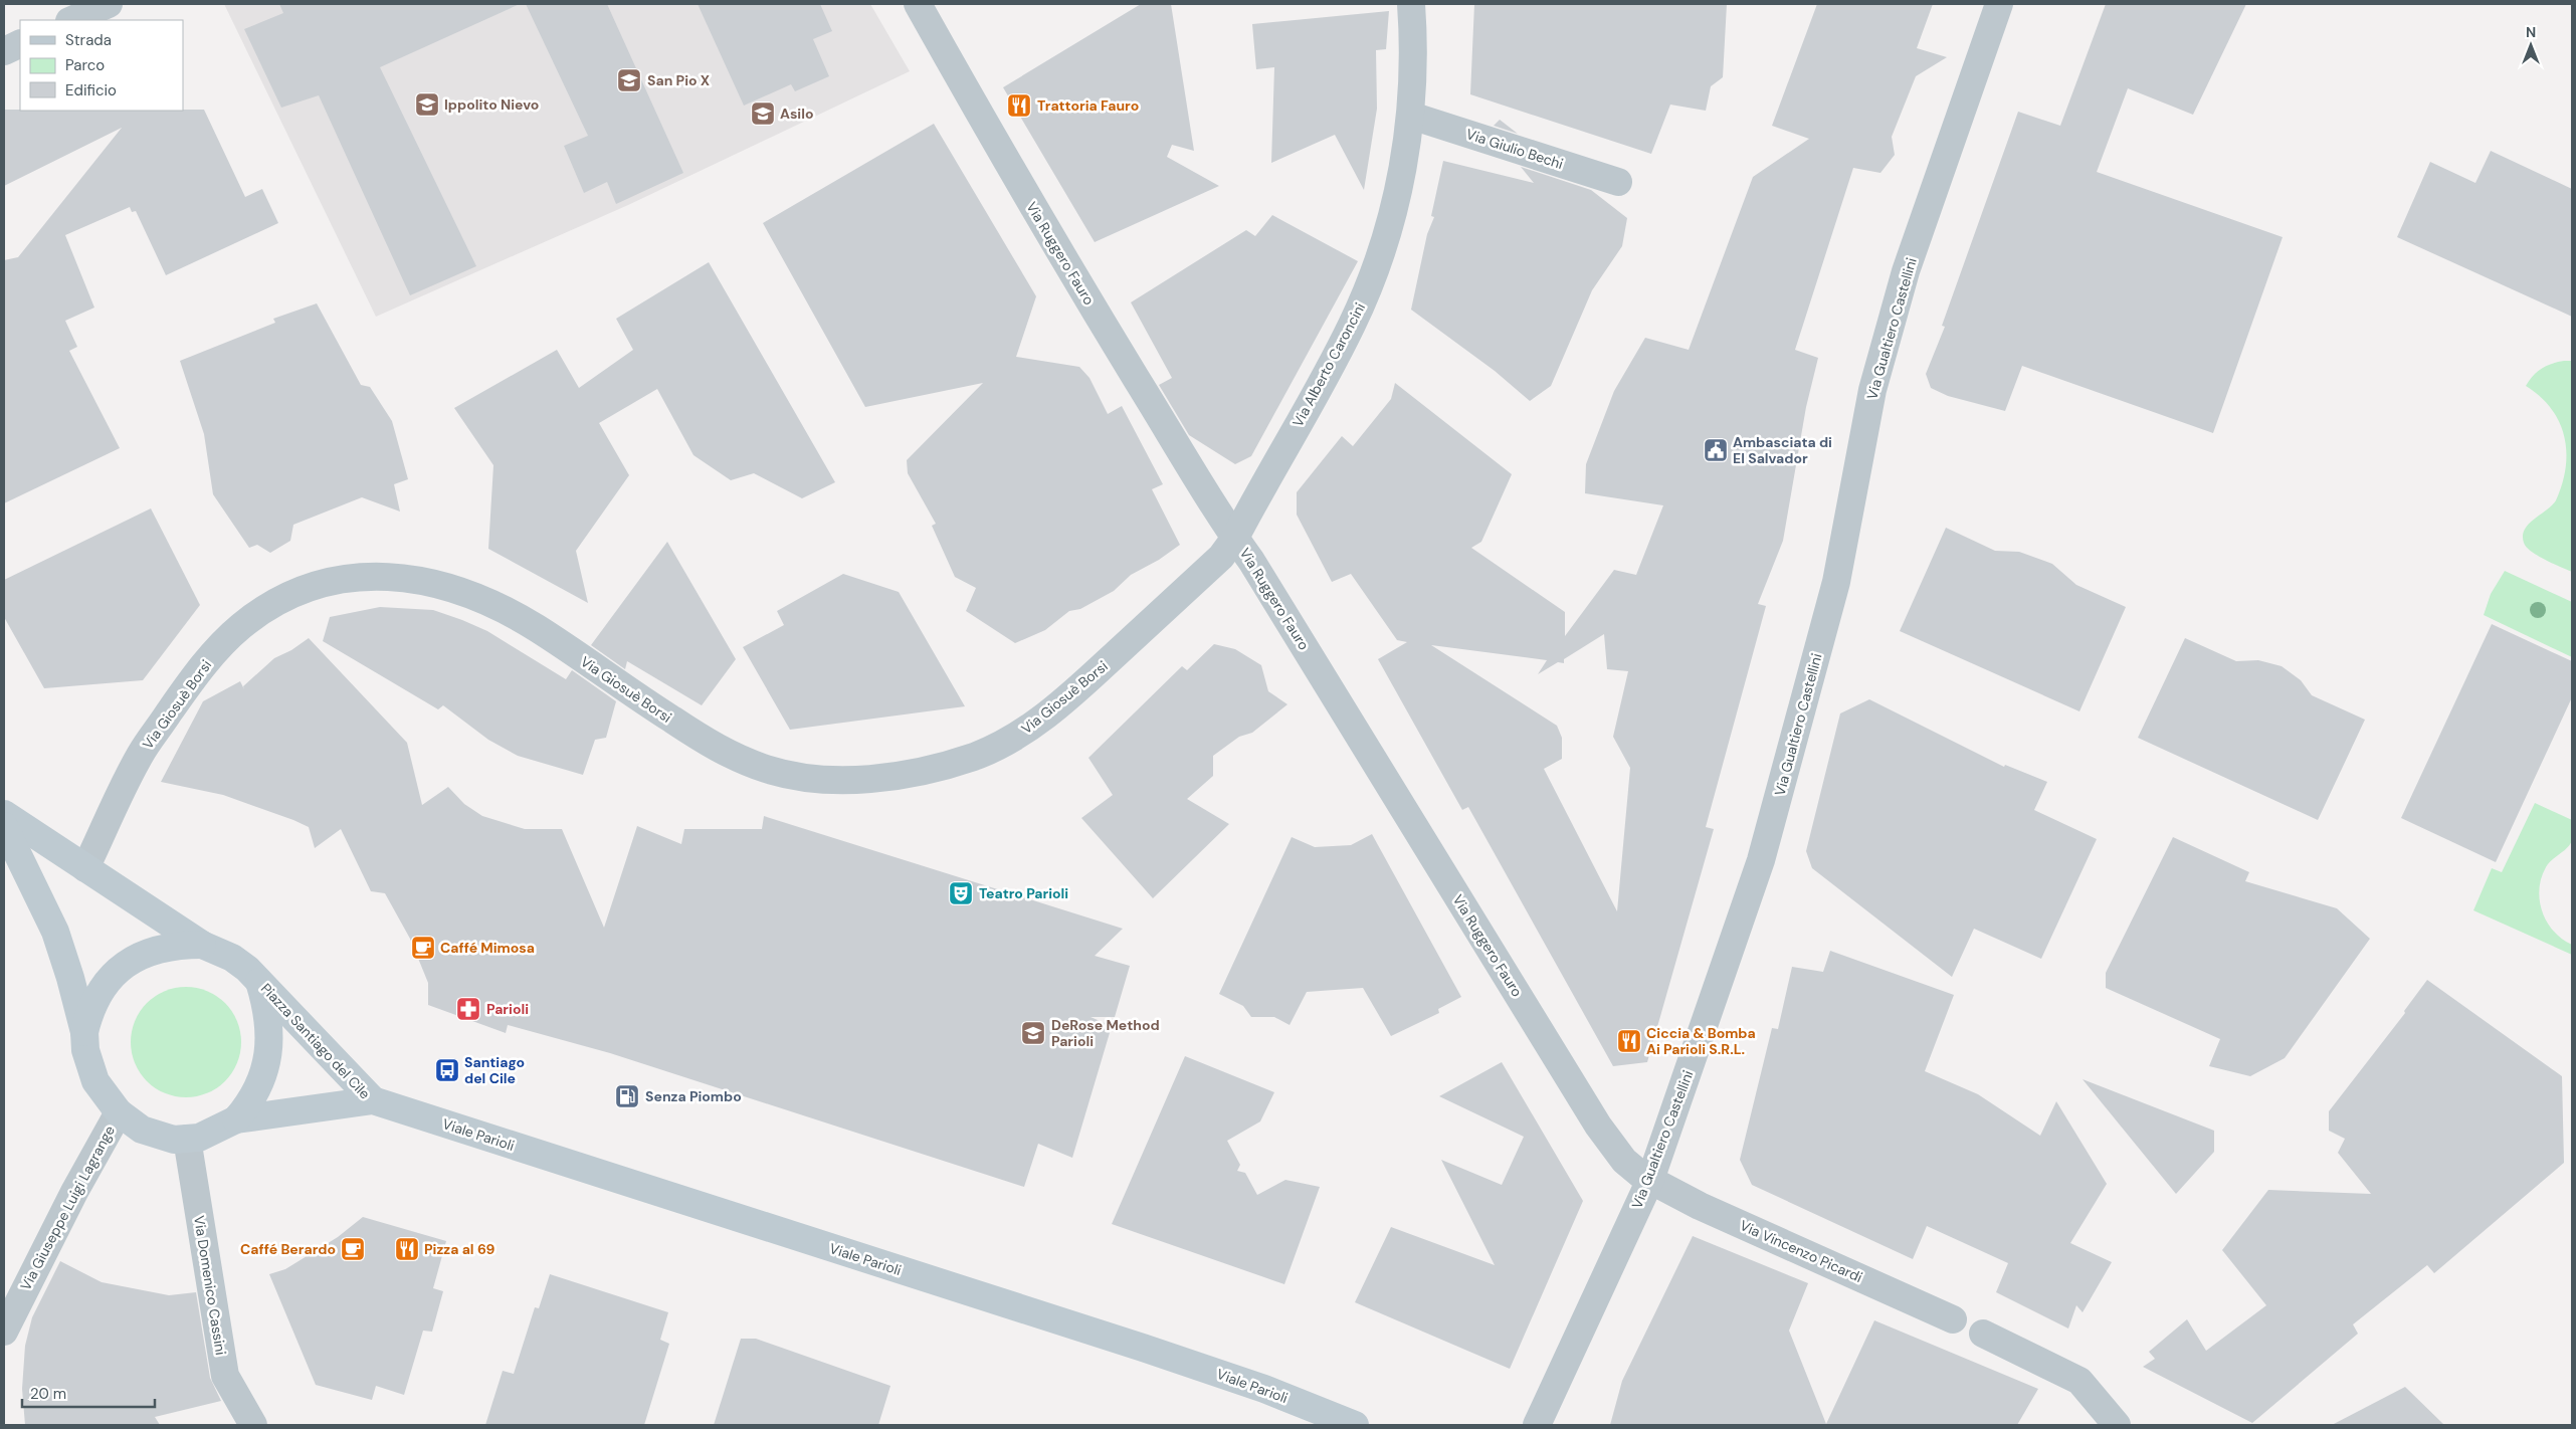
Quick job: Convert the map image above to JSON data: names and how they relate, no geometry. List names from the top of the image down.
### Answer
{
  "streets": {
    "main road": ["Piazza Santiago del Cile", "Viale Parioli"],
    "street": [
      "Via Giulio Bechi",
      "Via Ruggero Fauro",
      "Via Gualtiero Castellini",
      "Via Alberto Caroncini",
      "Via Giosuè Borsi",
      "Via Giuseppe Luigi Lagrange",
      "Via Vincenzo Picardi",
      "Via Domenico Cassini"
    ]
  },
  "crossings": [
    ["Via Giulio Bechi", "Via Alberto Caroncini"],
    ["Via Ruggero Fauro", "Via Gualtiero Castellini"],
    ["Via Ruggero Fauro", "Via Alberto Caroncini"],
    ["Via Ruggero Fauro", "Via Giosuè Borsi"],
    ["Via Ruggero Fauro", "Via Vincenzo Picardi"],
    ["Via Gualtiero Castellini", "Via Vincenzo Picardi"],
    ["Via Alberto Caroncini", "Via Giosuè Borsi"],
    ["Via Giosuè Borsi", "Piazza Santiago del Cile"],
    ["Piazza Santiago del Cile", "Viale Parioli"],
    ["Piazza Santiago del Cile", "Via Giuseppe Luigi Lagrange"],
    ["Piazza Santiago del Cile", "Via Domenico Cassini"]
  ],
  "places": {
    "school or university": [
      "San Pio X",
      "Ippolito Nievo",
      "Asilo",
      "DeRose Method Parioli"
    ],
    "restaurant": ["Trattoria Fauro", "Ciccia & Bomba Ai Parioli S.R.L.", "Pizza al 69"],
    "public building": ["Ambasciata di El Salvador"],
    "theatre": ["Teatro Parioli"],
    "cafe": ["Caffé Mimosa", "Caffé Berardo"],
    "pharmacy": ["Parioli"],
    "bus stop": ["Santiago del Cile"],
    "fuel station": ["Senza Piombo"]
  },
  "legend": ["Strada", "Parco", "Edificio"],
  "scale_bar": "20 m",
  "north": "top"
}
